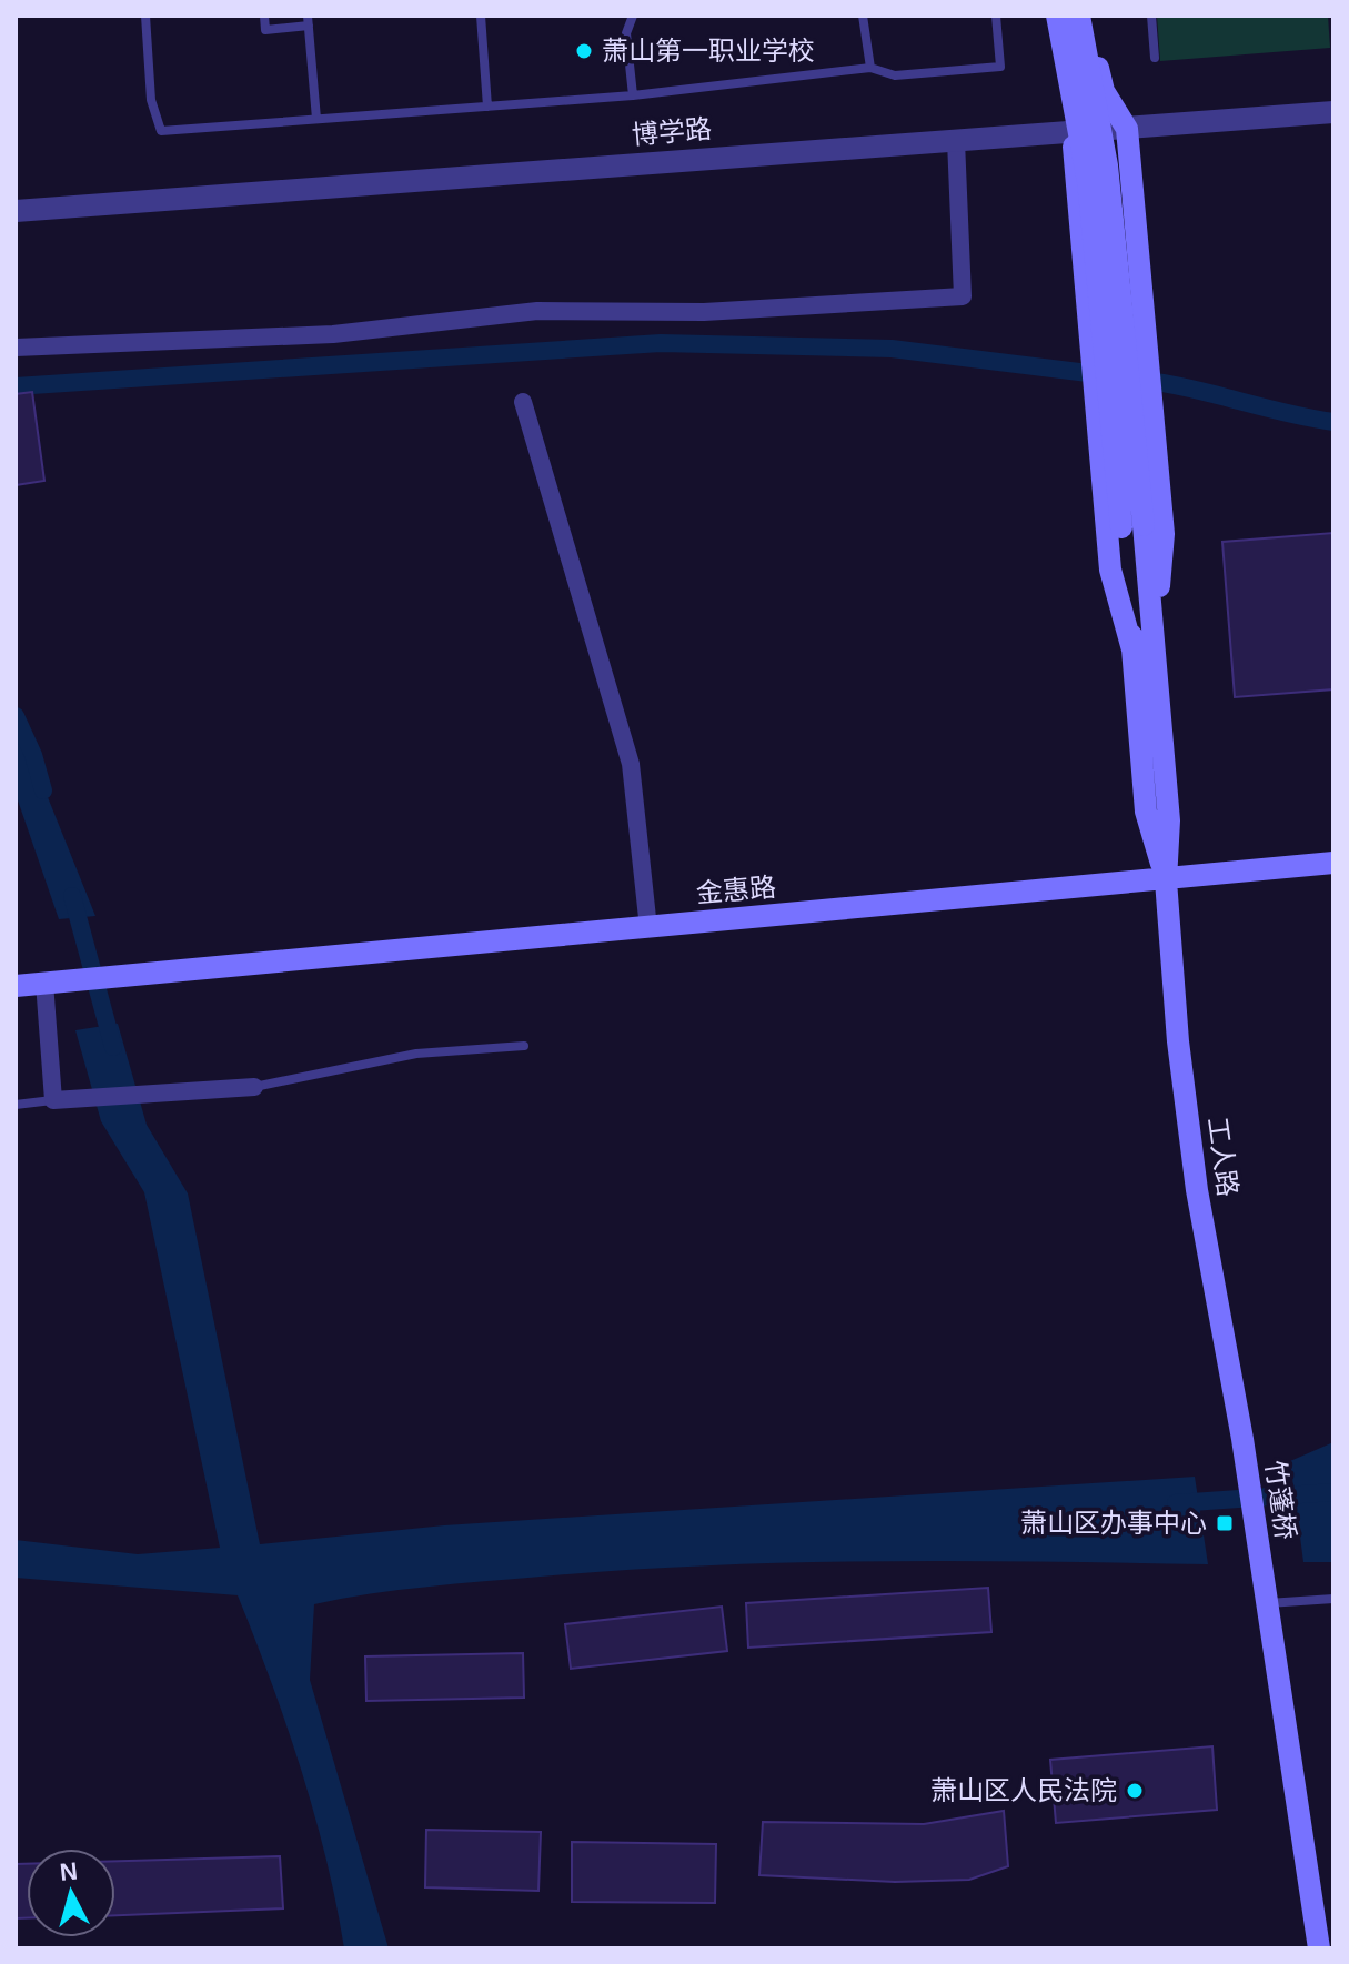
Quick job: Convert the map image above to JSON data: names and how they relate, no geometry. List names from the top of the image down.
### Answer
{
  "streets": {
    "main road": ["金惠路", "工人路", "竹蓬桥"],
    "street": ["博学路"]
  },
  "crossings": [
    ["金惠路", "工人路"],
    ["工人路", "竹蓬桥"]
  ],
  "places": {
    "other": ["萧山第一职业学校", "萧山区人民法院"],
    "transit": ["萧山区办事中心"]
  },
  "north": "top"
}
